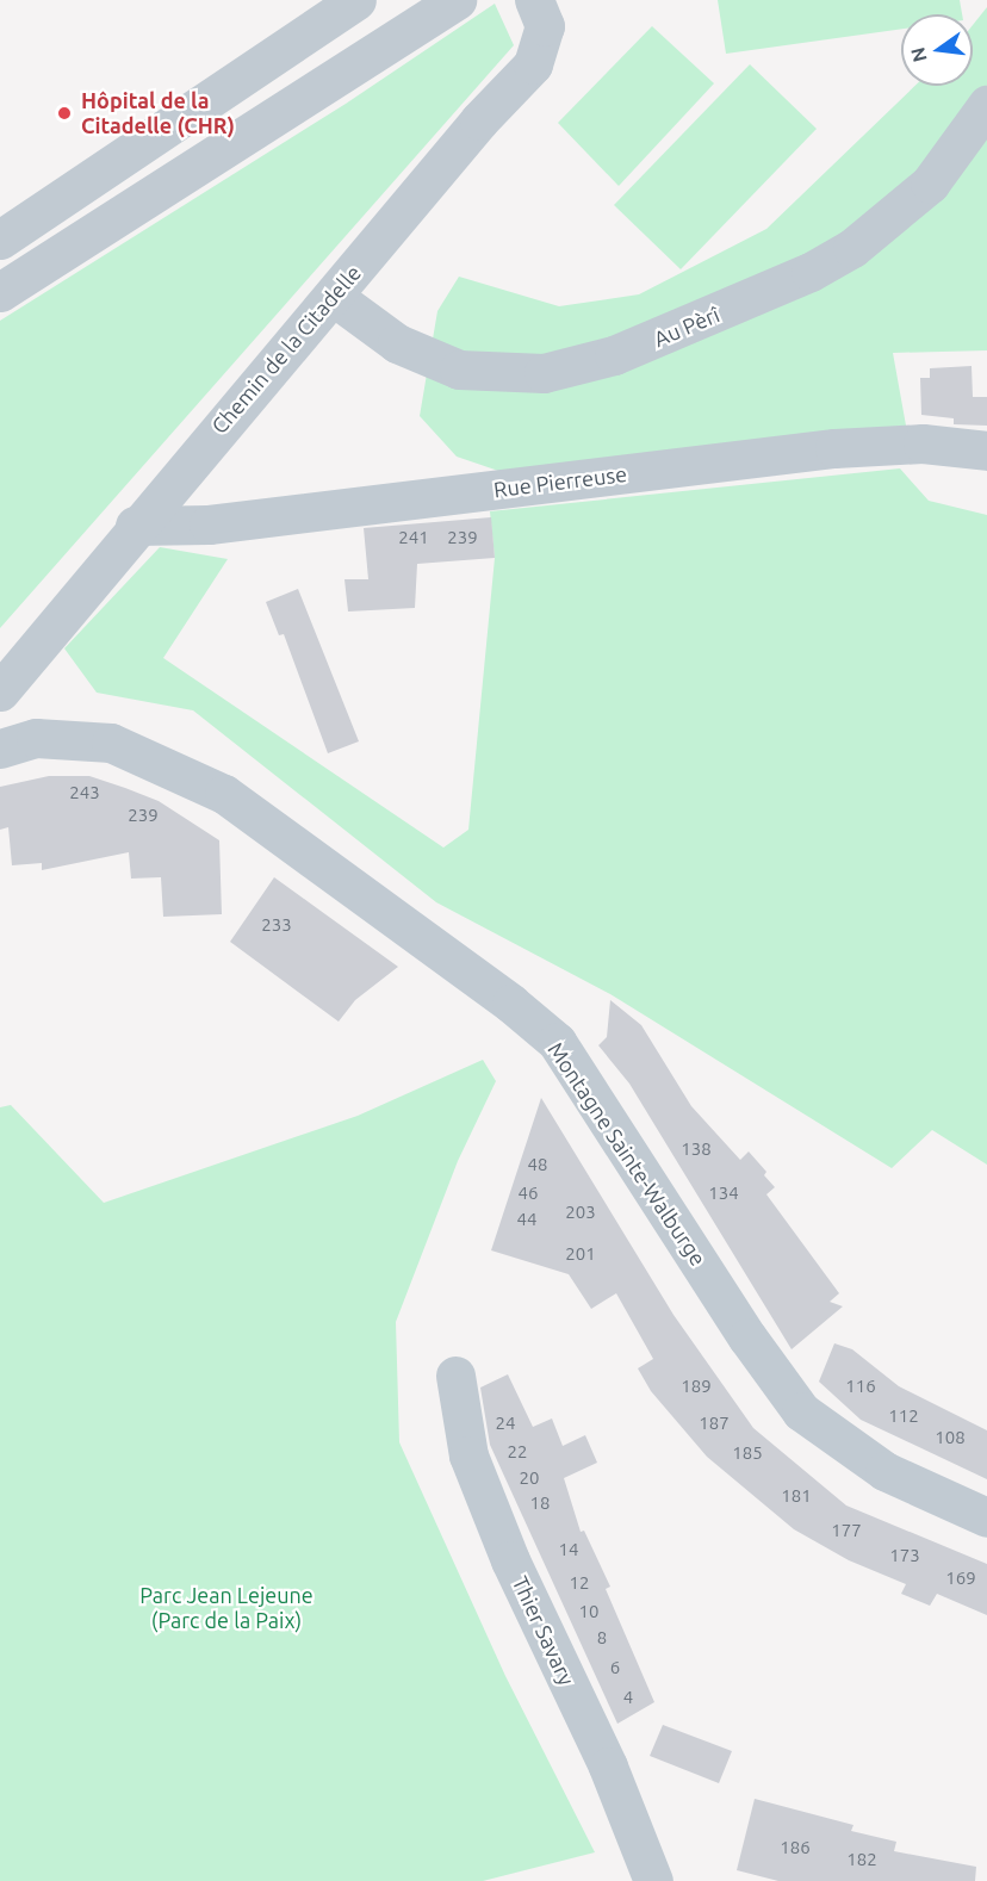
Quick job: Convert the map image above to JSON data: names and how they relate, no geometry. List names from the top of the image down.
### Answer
{
  "streets": {
    "street": [
      "Au Pèrî",
      "Chemin de la Citadelle",
      "Rue Pierreuse",
      "Montagne Sainte-Walburge",
      "Thier Savary"
    ]
  },
  "crossings": [
    ["Au Pèrî", "Chemin de la Citadelle"],
    ["Chemin de la Citadelle", "Rue Pierreuse"]
  ],
  "parks": ["Parc Jean Lejeune (Parc de la Paix)"],
  "places": ["Hôpital de la Citadelle (CHR)"],
  "house_numbers": [
    "241",
    "239",
    "243",
    "239",
    "233",
    "138",
    "48",
    "46",
    "134",
    "203",
    "44",
    "201",
    "189",
    "116",
    "112",
    "24",
    "187",
    "108",
    "22",
    "185",
    "20",
    "181",
    "18",
    "177",
    "14",
    "173",
    "169",
    "12",
    "10",
    "8",
    "6",
    "4",
    "186",
    "182"
  ],
  "north": "left"
}
